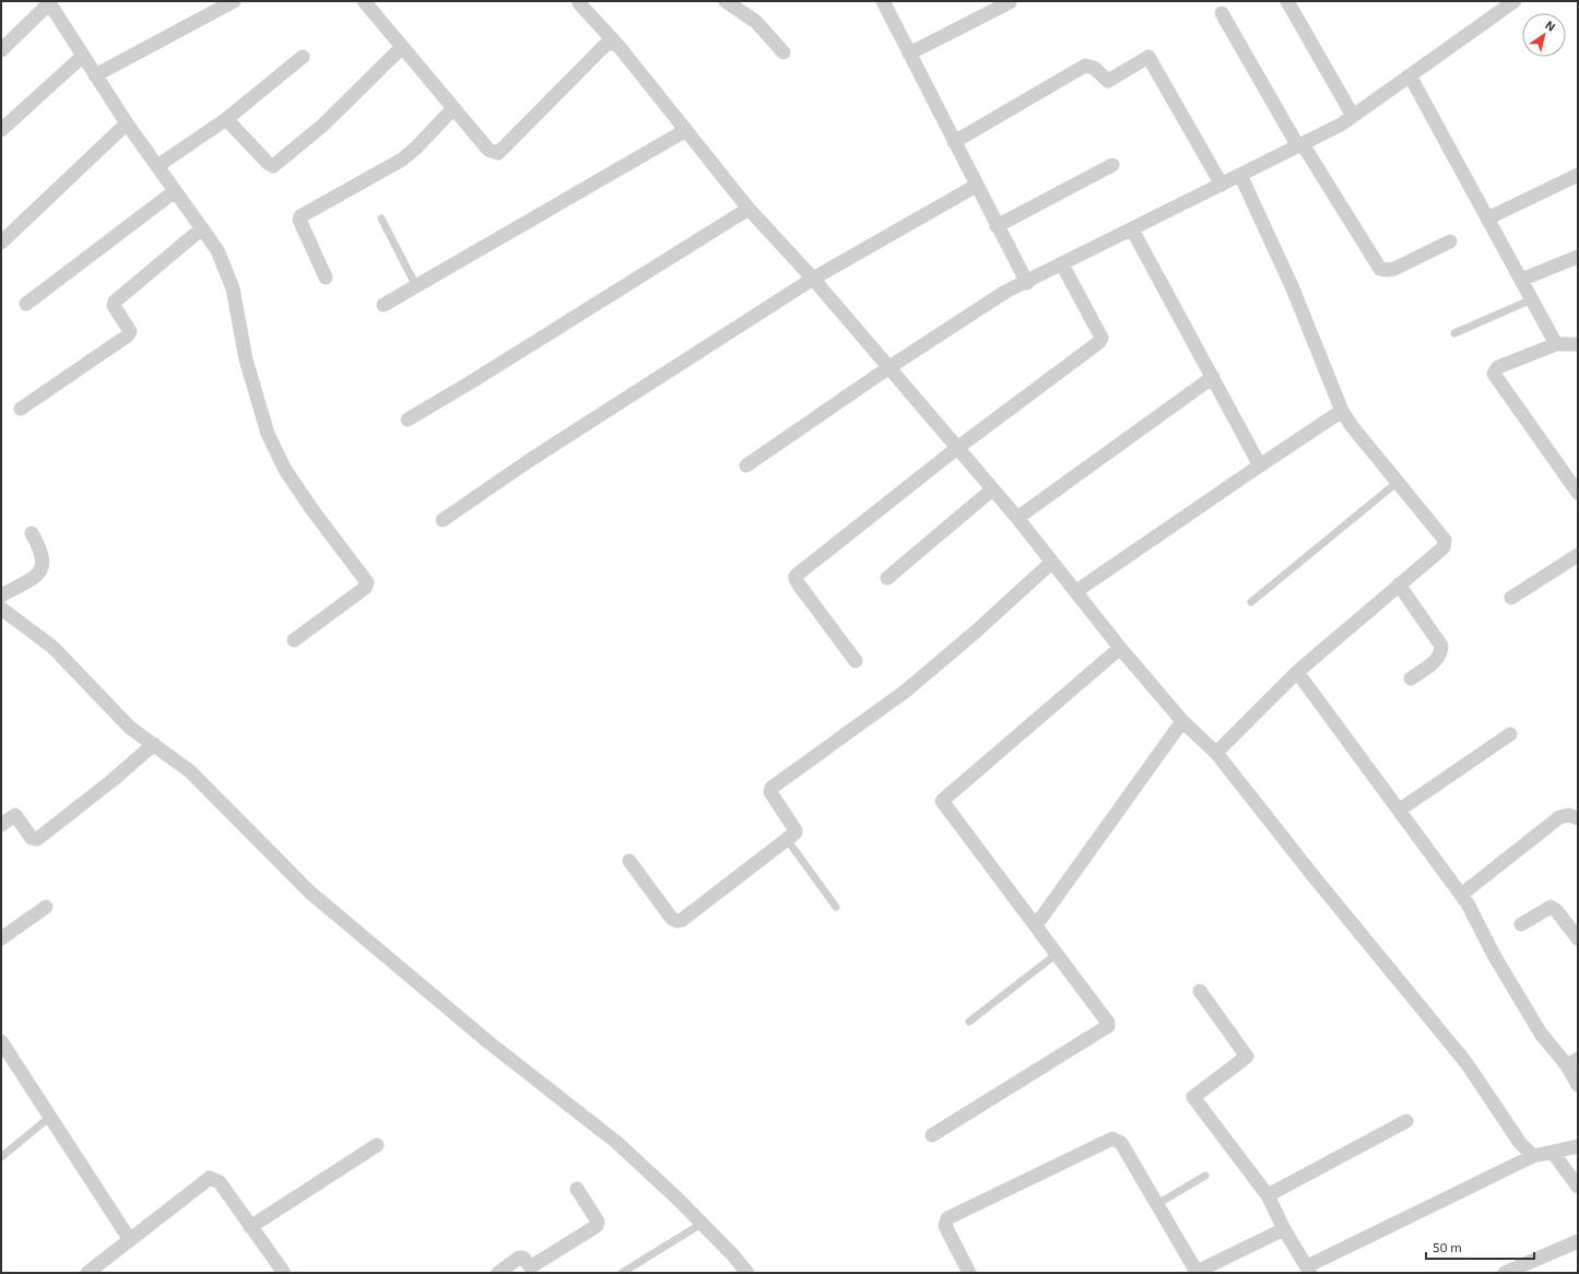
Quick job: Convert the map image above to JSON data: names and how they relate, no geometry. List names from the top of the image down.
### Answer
{
  "scale_bar": "50 m",
  "north": "top right"
}
